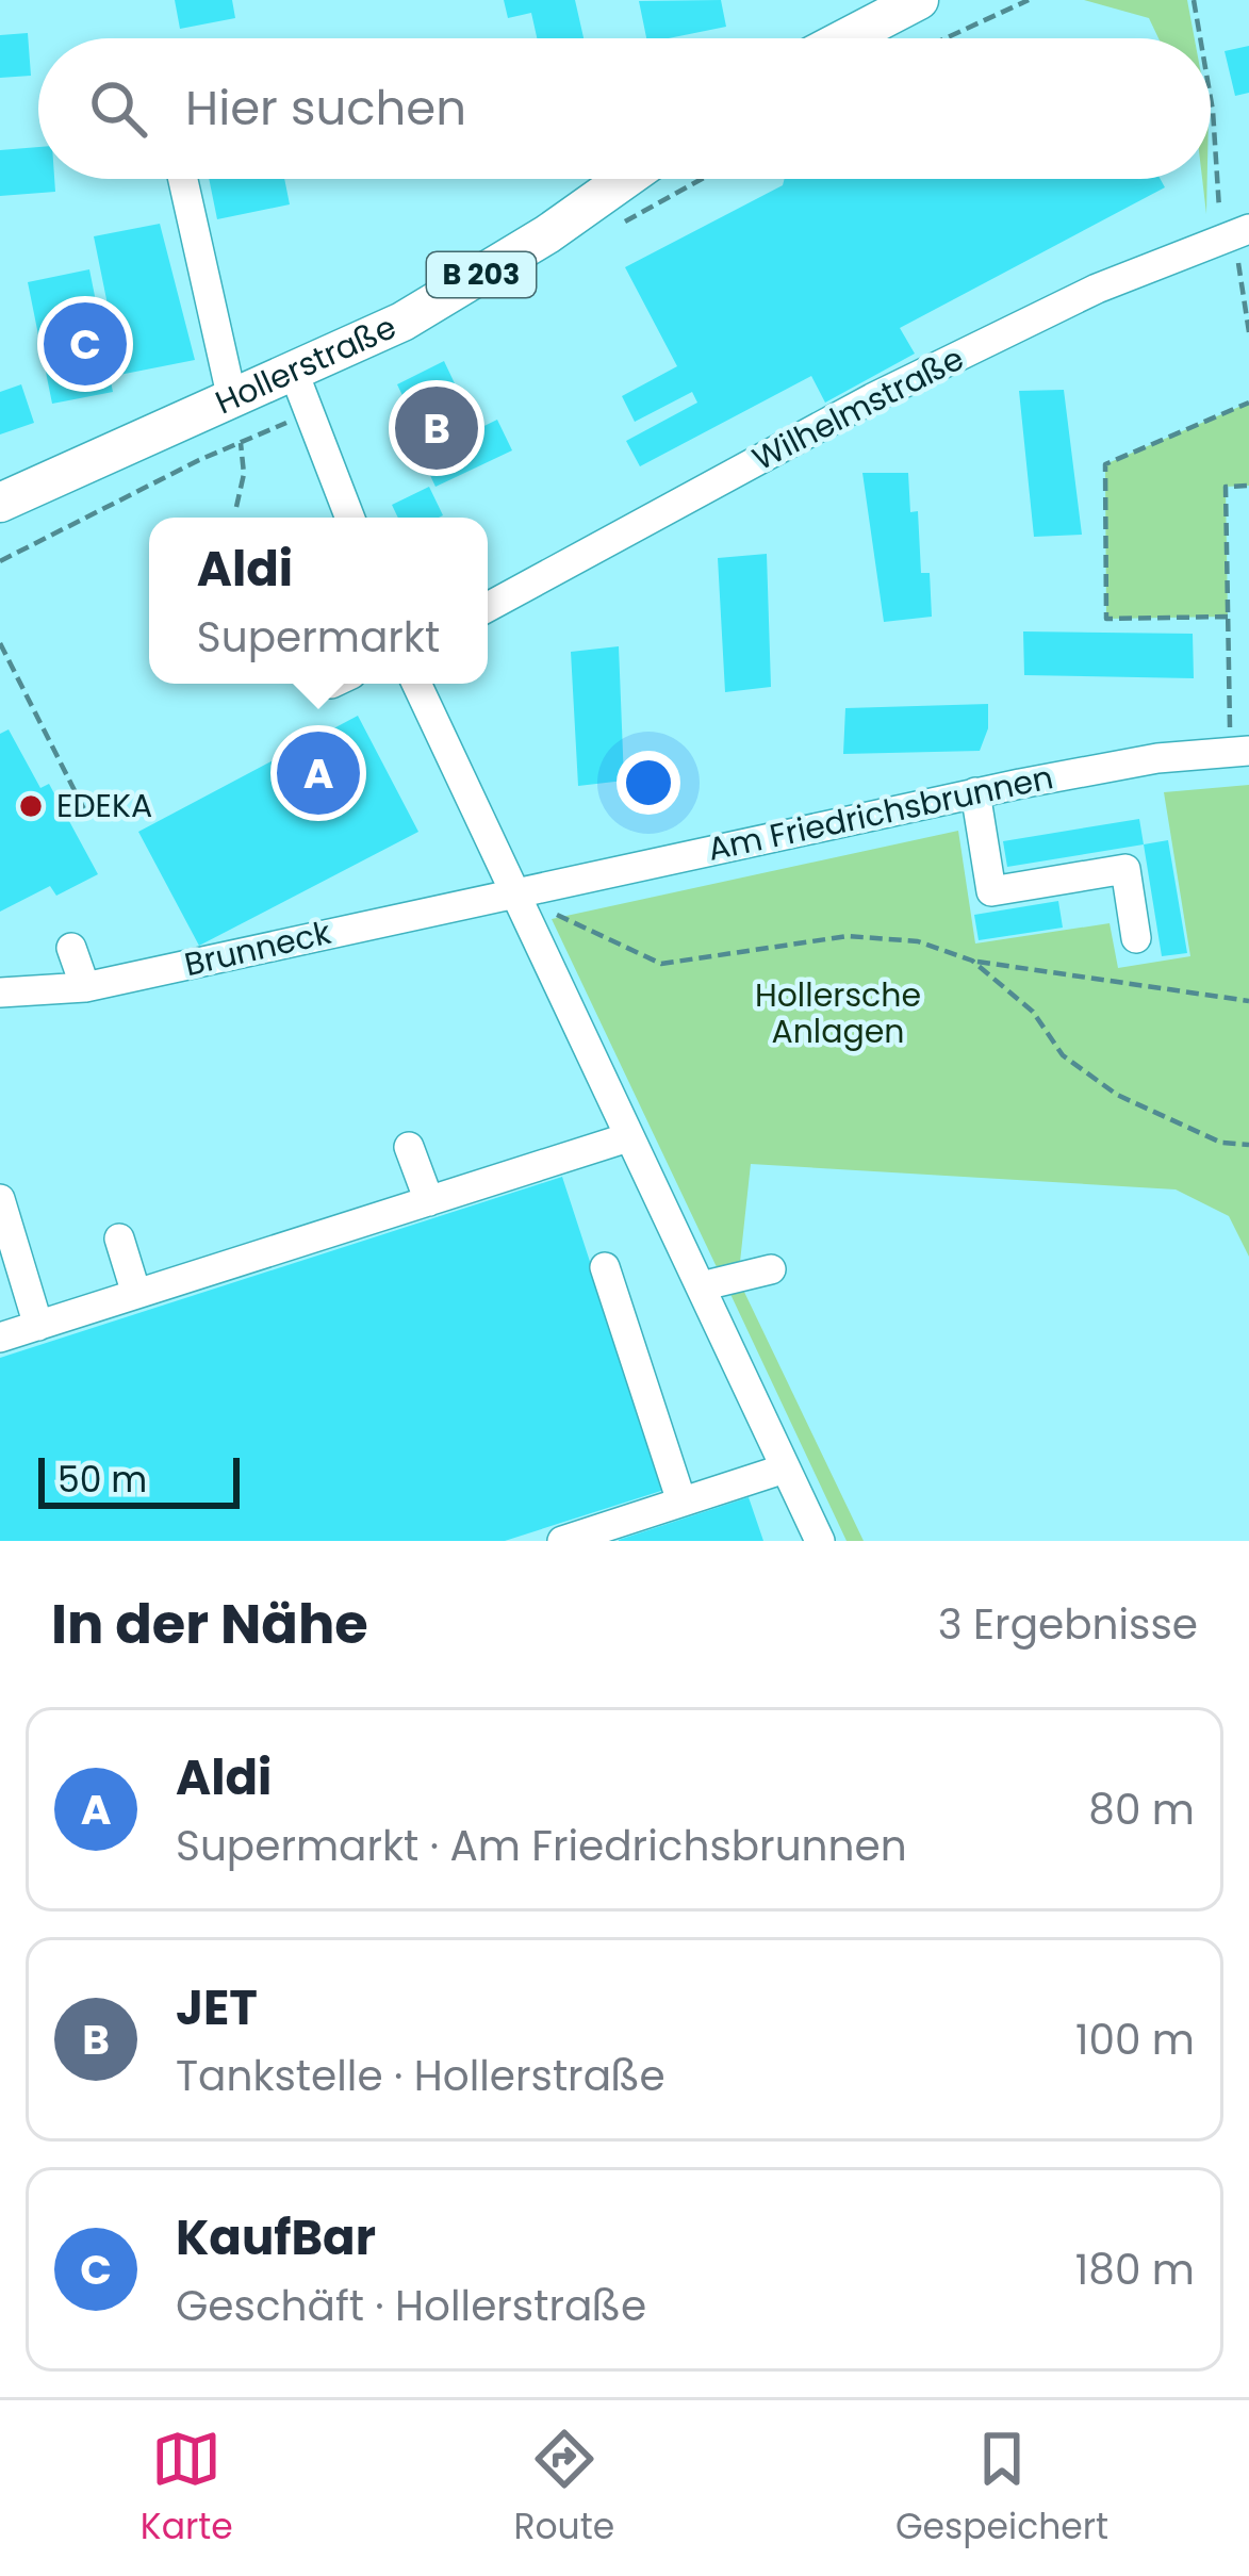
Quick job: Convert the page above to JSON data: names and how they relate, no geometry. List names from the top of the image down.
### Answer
{
  "streets": {
    "main road": ["B 203", "Hollerstraße"],
    "street": ["Wilhelmstraße", "Am Friedrichsbrunnen", "Brunneck"]
  },
  "crossings": [
    ["Am Friedrichsbrunnen", "Brunneck"]
  ],
  "parks": ["Hollersche Anlagen"],
  "places": ["EDEKA"],
  "scale_bar": "50 m",
  "page": {
    "search": "Hier suchen",
    "pins": ["C", "B", "A"],
    "popup": ["Aldi", "Supermarkt"],
    "scale": "50 m",
    "heading": ["In der Nähe", "3 Ergebnisse"],
    "list": [
      {
        "mark": "A",
        "name": "Aldi",
        "note": "Supermarkt · Am Friedrichsbrunnen",
        "value": "80 m"
      },
      {
        "mark": "B",
        "name": "JET",
        "note": "Tankstelle · Hollerstraße",
        "value": "100 m"
      },
      {
        "mark": "C",
        "name": "KaufBar",
        "note": "Geschäft · Hollerstraße",
        "value": "180 m"
      }
    ],
    "nav": ["Karte", "Route", "Gespeichert"]
  }
}
